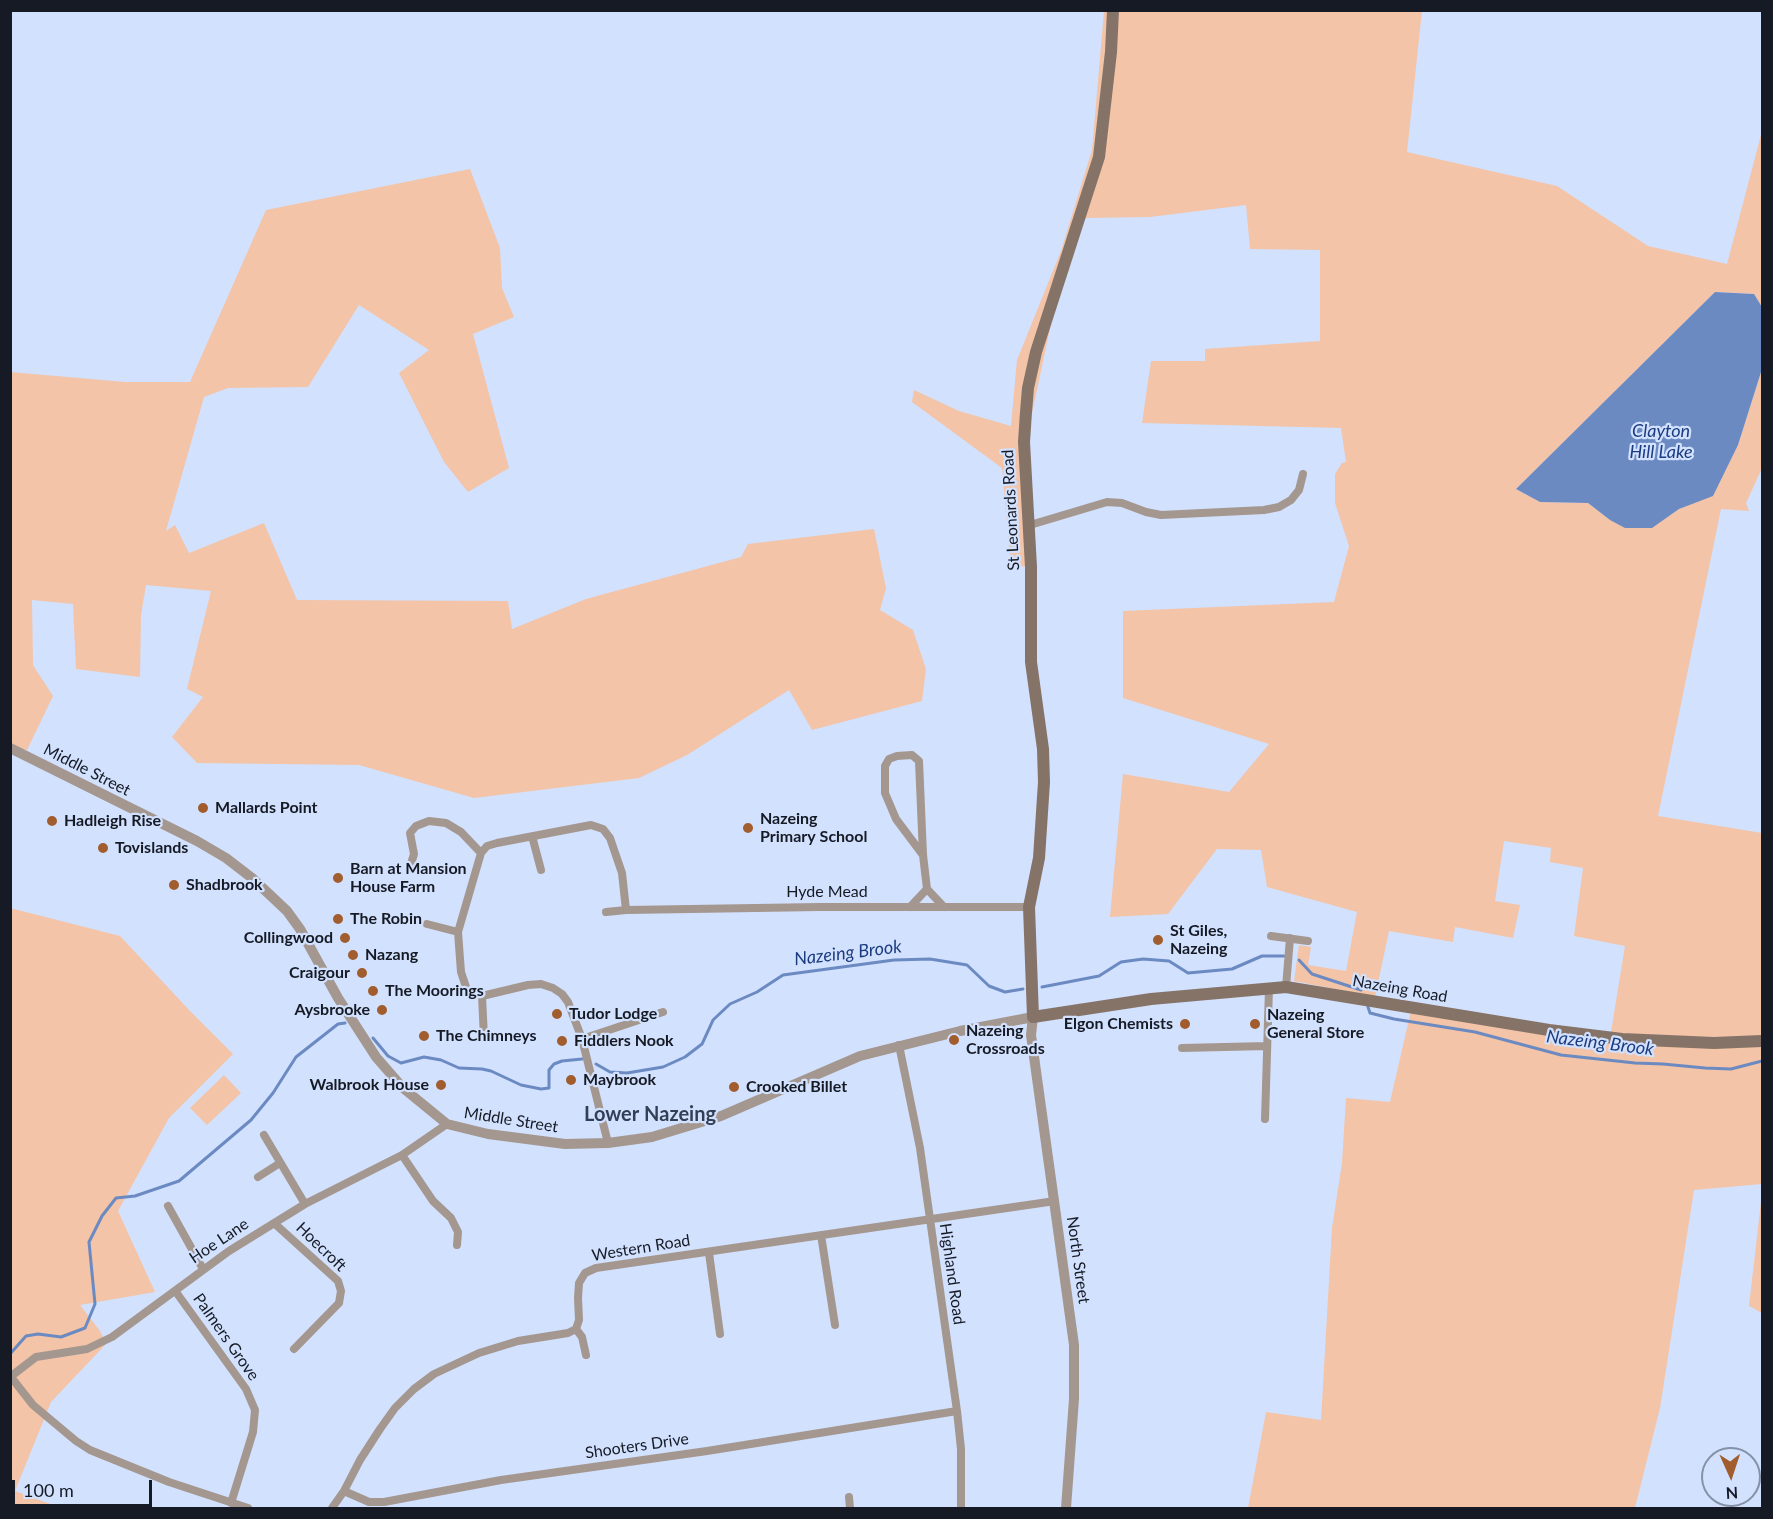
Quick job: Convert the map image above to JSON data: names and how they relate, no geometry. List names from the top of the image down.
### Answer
{
  "streets": {
    "main road": ["St Leonards Road", "Nazeing Road"],
    "street": [
      "Middle Street",
      "Hyde Mead",
      "Hoe Lane",
      "Hoecroft",
      "Western Road",
      "North Street",
      "Highland Road",
      "Palmers Grove",
      "Shooters Drive"
    ]
  },
  "crossings": [
    ["St Leonards Road", "Middle Street"],
    ["St Leonards Road", "Hyde Mead"],
    ["St Leonards Road", "Nazeing Road"],
    ["St Leonards Road", "North Street"],
    ["Middle Street", "Nazeing Road"],
    ["Middle Street", "Hoe Lane"],
    ["Middle Street", "North Street"],
    ["Middle Street", "Highland Road"],
    ["Nazeing Road", "North Street"],
    ["Hoe Lane", "Hoecroft"],
    ["Hoe Lane", "Palmers Grove"],
    ["Western Road", "North Street"],
    ["Western Road", "Highland Road"],
    ["Highland Road", "Shooters Drive"]
  ],
  "districts": ["Lower Nazeing"],
  "water": ["Clayton Hill Lake", "Nazeing Brook"],
  "places": [
    "Mallards Point",
    "Hadleigh Rise",
    "Nazeing Primary School",
    "Tovislands",
    "Barn at Mansion House Farm",
    "Shadbrook",
    "The Robin",
    "Collingwood",
    "St Giles, Nazeing",
    "Nazang",
    "Craigour",
    "The Moorings",
    "Aysbrooke",
    "Tudor Lodge",
    "Elgon Chemists",
    "Nazeing General Store",
    "The Chimneys",
    "Nazeing Crossroads",
    "Fiddlers Nook",
    "Maybrook",
    "Walbrook House",
    "Crooked Billet"
  ],
  "scale_bar": "100 m",
  "north": "bottom"
}
